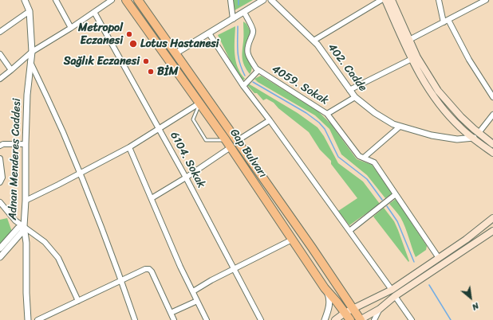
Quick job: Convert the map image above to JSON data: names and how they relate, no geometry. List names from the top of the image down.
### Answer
{
  "streets": {
    "highway": ["Gap Bulvarı"],
    "street": [
      "402. Cadde",
      "4059. Sokak",
      "Adnan Menderes Caddesi",
      "6104. Sokak"
    ]
  },
  "places": [
    "Metropol Eczanesi",
    "Lotus Hastanesi",
    "Sağlık Eczanesi",
    "BİM"
  ],
  "north": "bottom right"
}
